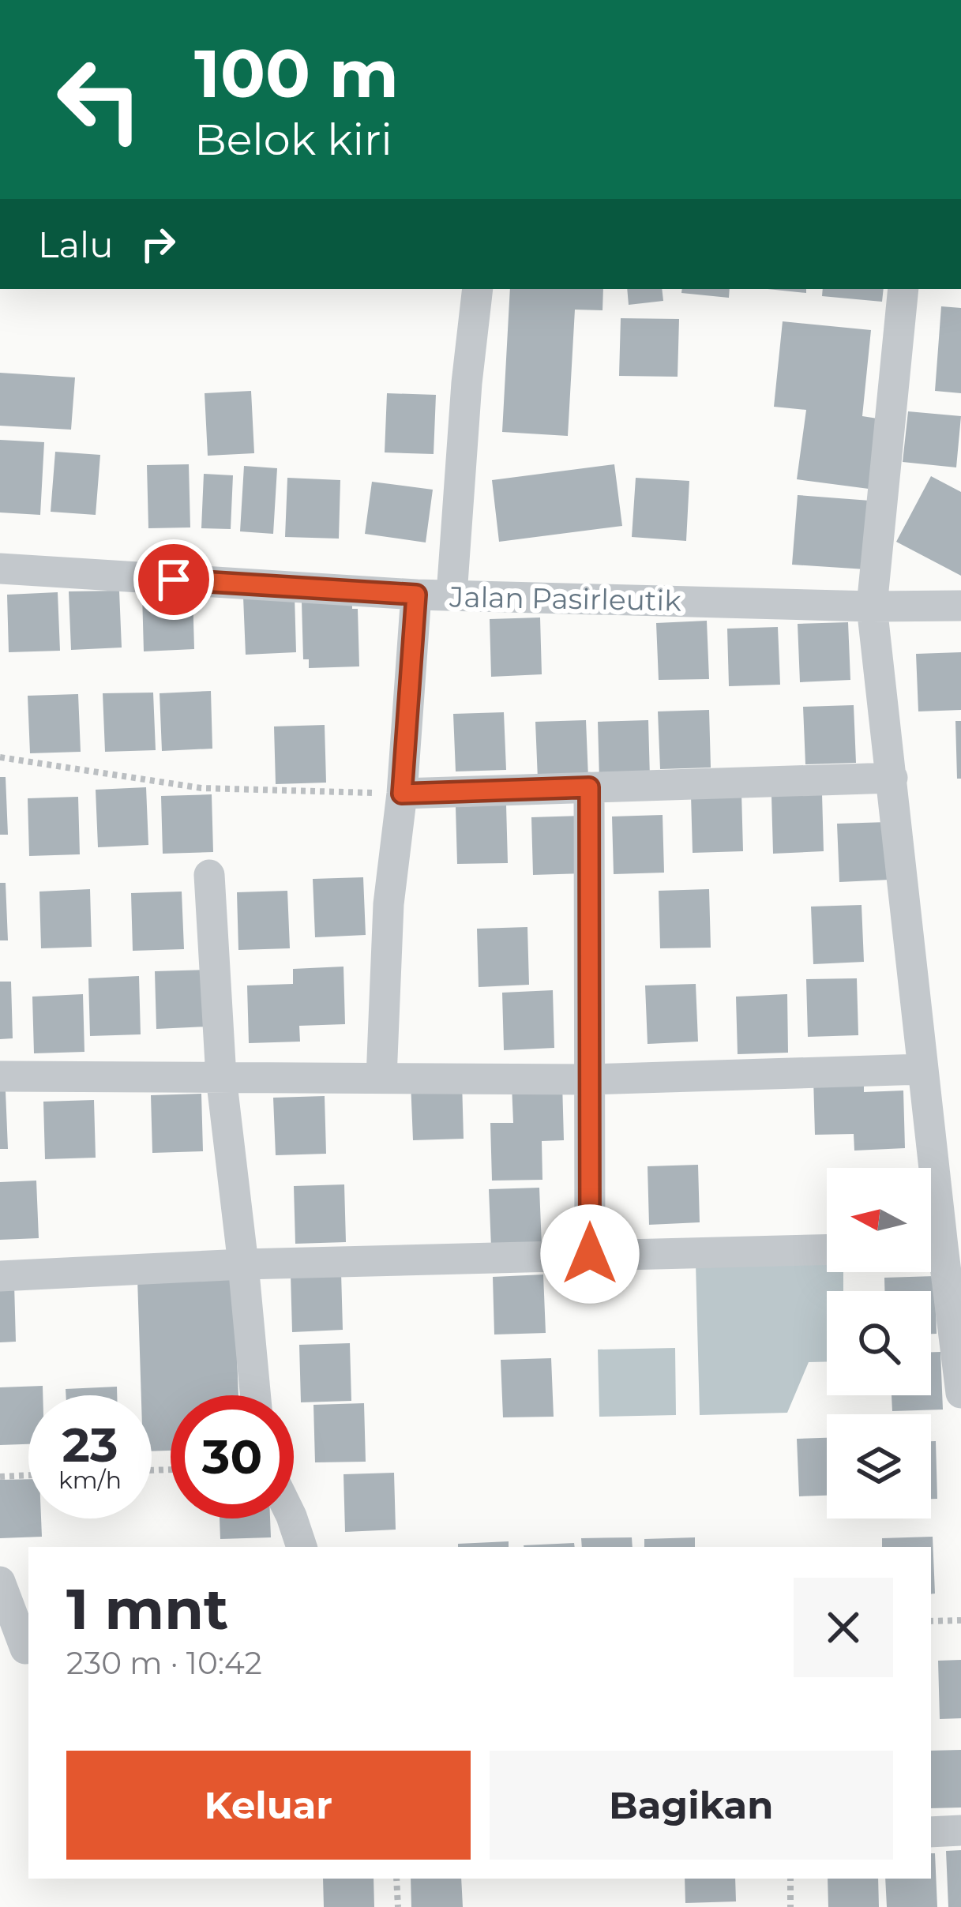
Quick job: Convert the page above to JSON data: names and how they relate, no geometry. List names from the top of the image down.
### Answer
{
  "streets": {
    "street": ["Jalan Pasirleutik"]
  },
  "north": "left",
  "page": {
    "turn": ["100 m", "Belok kiri"],
    "then": "Lalu",
    "speed": "23 km/h",
    "limit": "30",
    "heading": ["1 mnt", "230 m · 10:42"],
    "buttons": ["Keluar", "Bagikan"]
  }
}
